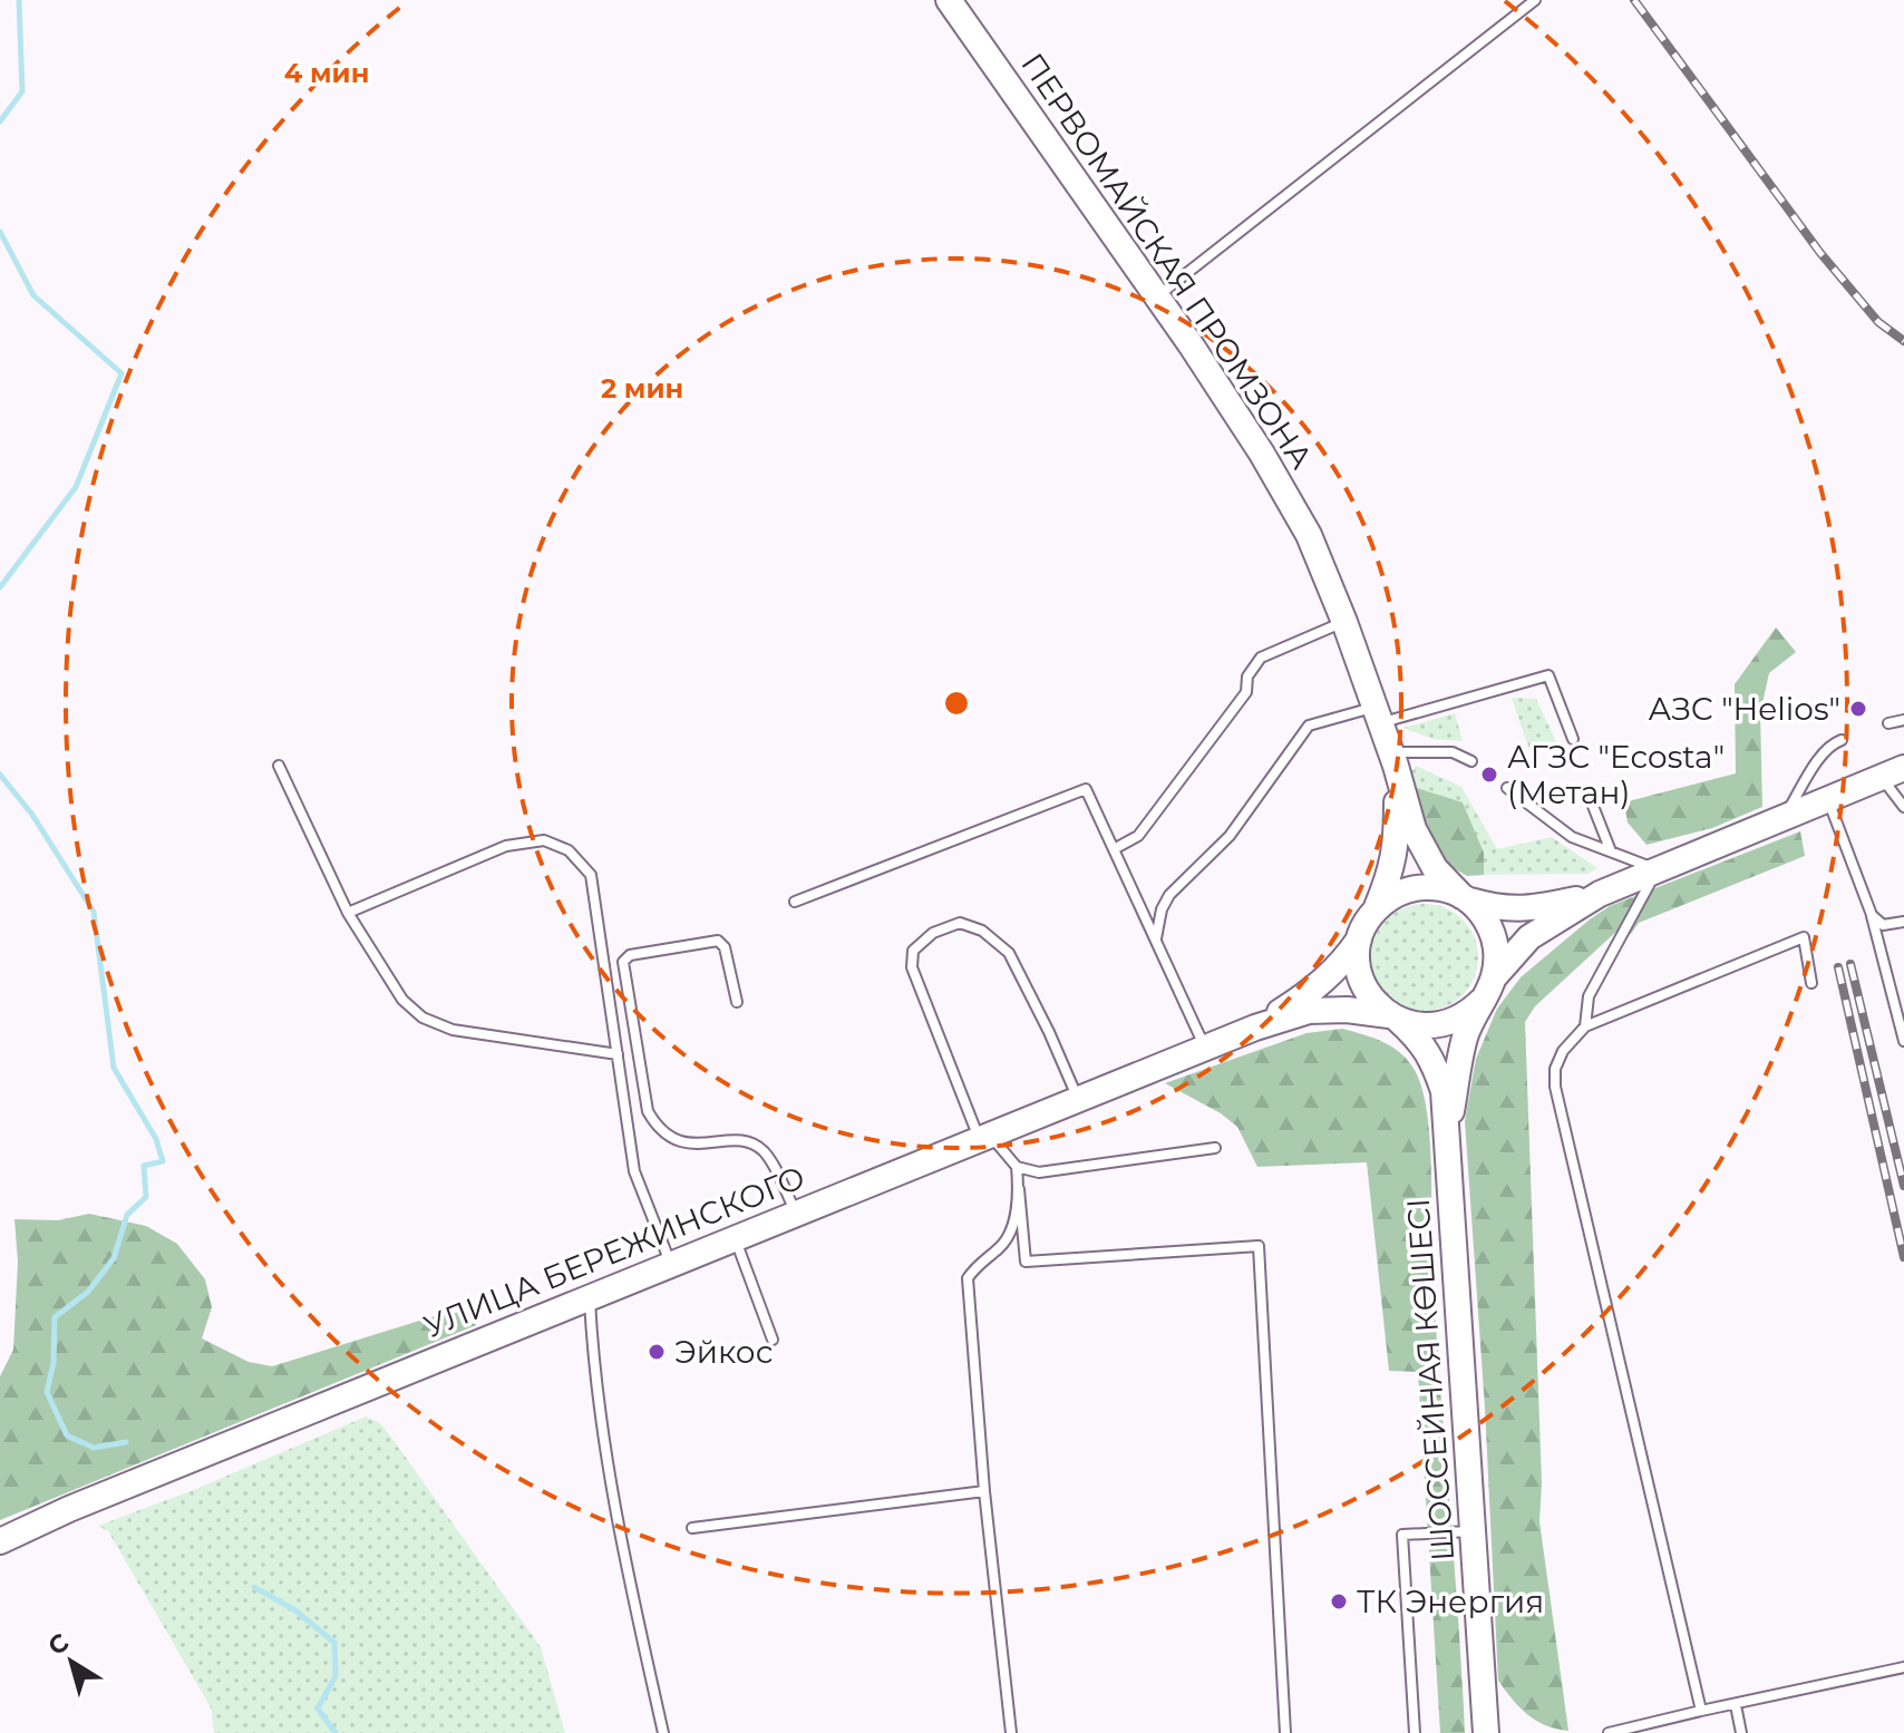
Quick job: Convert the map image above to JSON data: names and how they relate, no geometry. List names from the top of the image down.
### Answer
{
  "streets": {
    "main road": ["ПЕРВОМАЙСКАЯ ПРОМЗОНА", "УЛИЦА БЕРЕЖИНСКОГО", "ШОССЕЙНАЯ КӨШЕСІ"]
  },
  "places": [
    "АЗС \"Helios\"",
    "АГЗС \"Ecosta\" (Метан)",
    "Эйкос",
    "ТК Энергия"
  ],
  "north": "top left",
  "rings": ["4 мин", "2 мин"]
}
